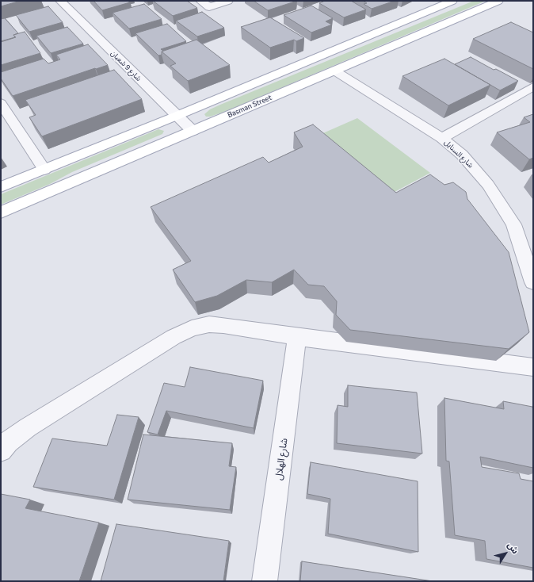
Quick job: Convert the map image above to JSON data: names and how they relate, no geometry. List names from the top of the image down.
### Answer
{
  "streets": {
    "main road": ["Basman Street"],
    "street": ["شارع 9 شعبان", "شارع السنايل", "شارع الهلال"]
  },
  "crossings": [
    ["شارع 9 شعبان", "Basman Street"],
    ["Basman Street", "شارع السنايل"]
  ],
  "north": "top right"
}
